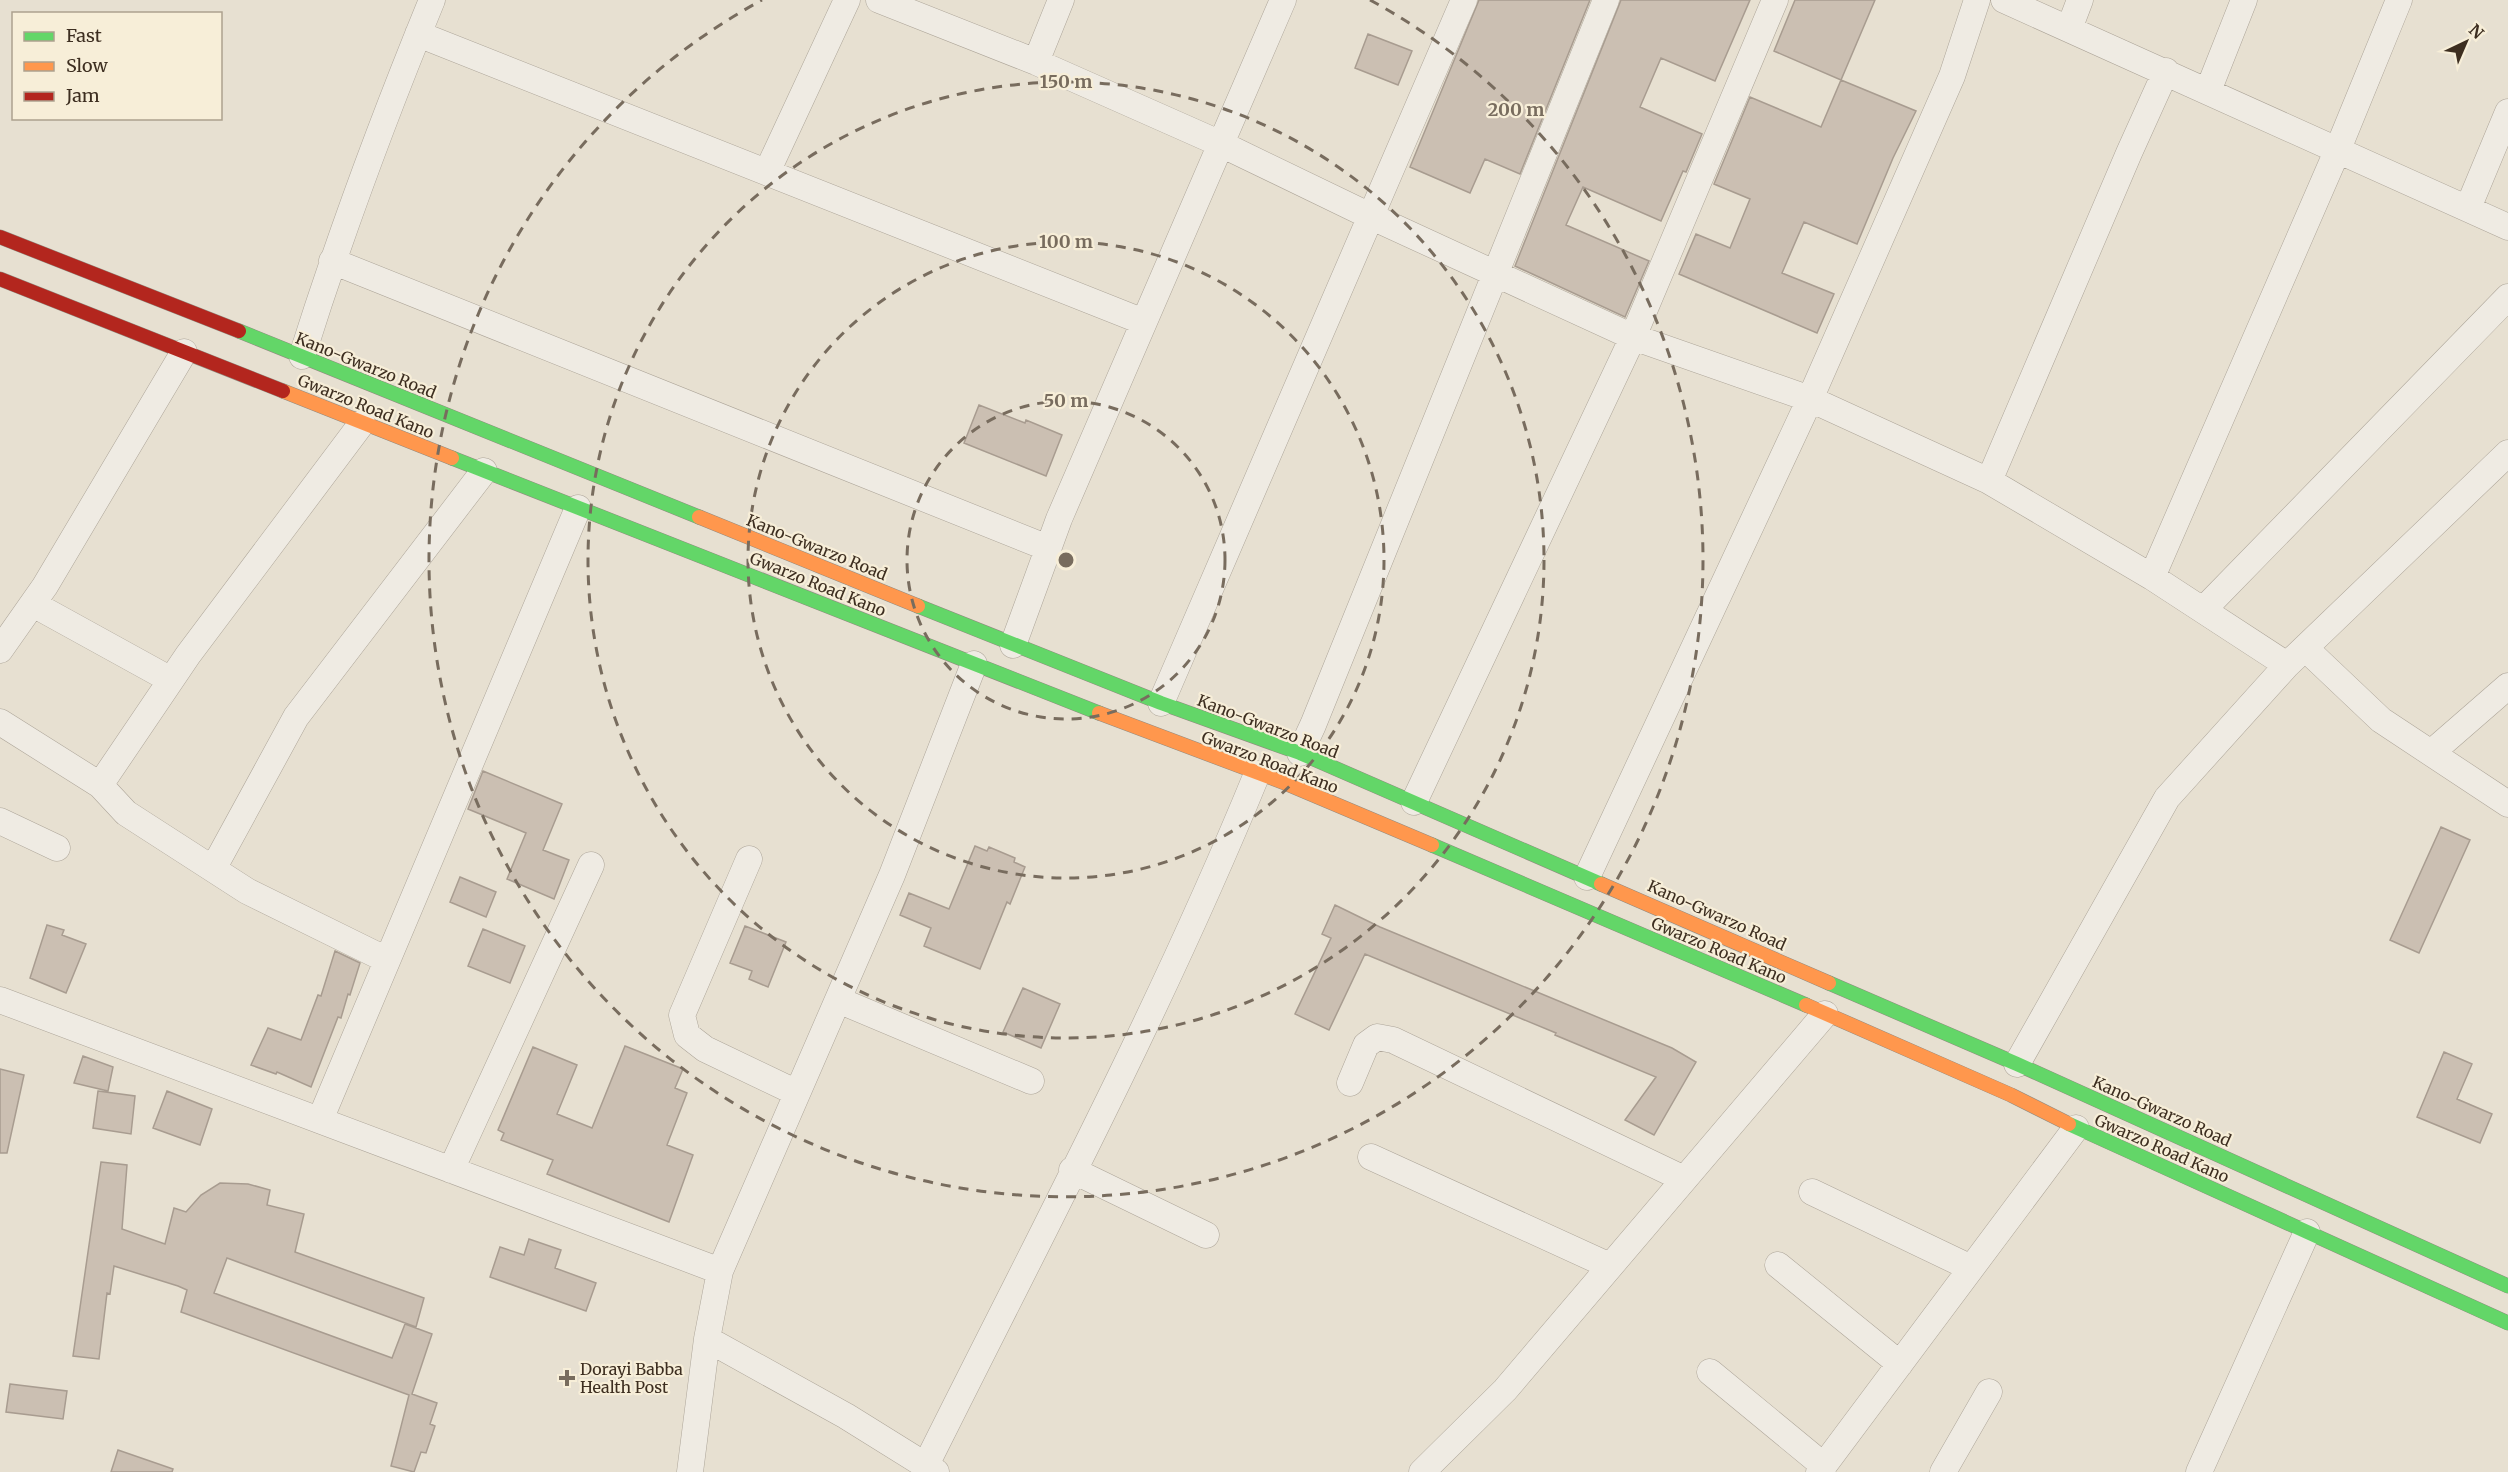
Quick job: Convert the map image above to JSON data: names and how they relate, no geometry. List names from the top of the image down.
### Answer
{
  "streets": {
    "main road": ["Kano-Gwarzo Road", "Gwarzo Road Kano"]
  },
  "crossings": [
    ["Kano-Gwarzo Road", "Gwarzo Road Kano"]
  ],
  "places": {
    "health": ["Dorayi Babba Health Post"]
  },
  "legend": ["Fast", "Slow", "Jam"],
  "north": "top right",
  "rings": [
    "150 m",
    "200 m",
    "100 m",
    "50 m"
  ]
}
